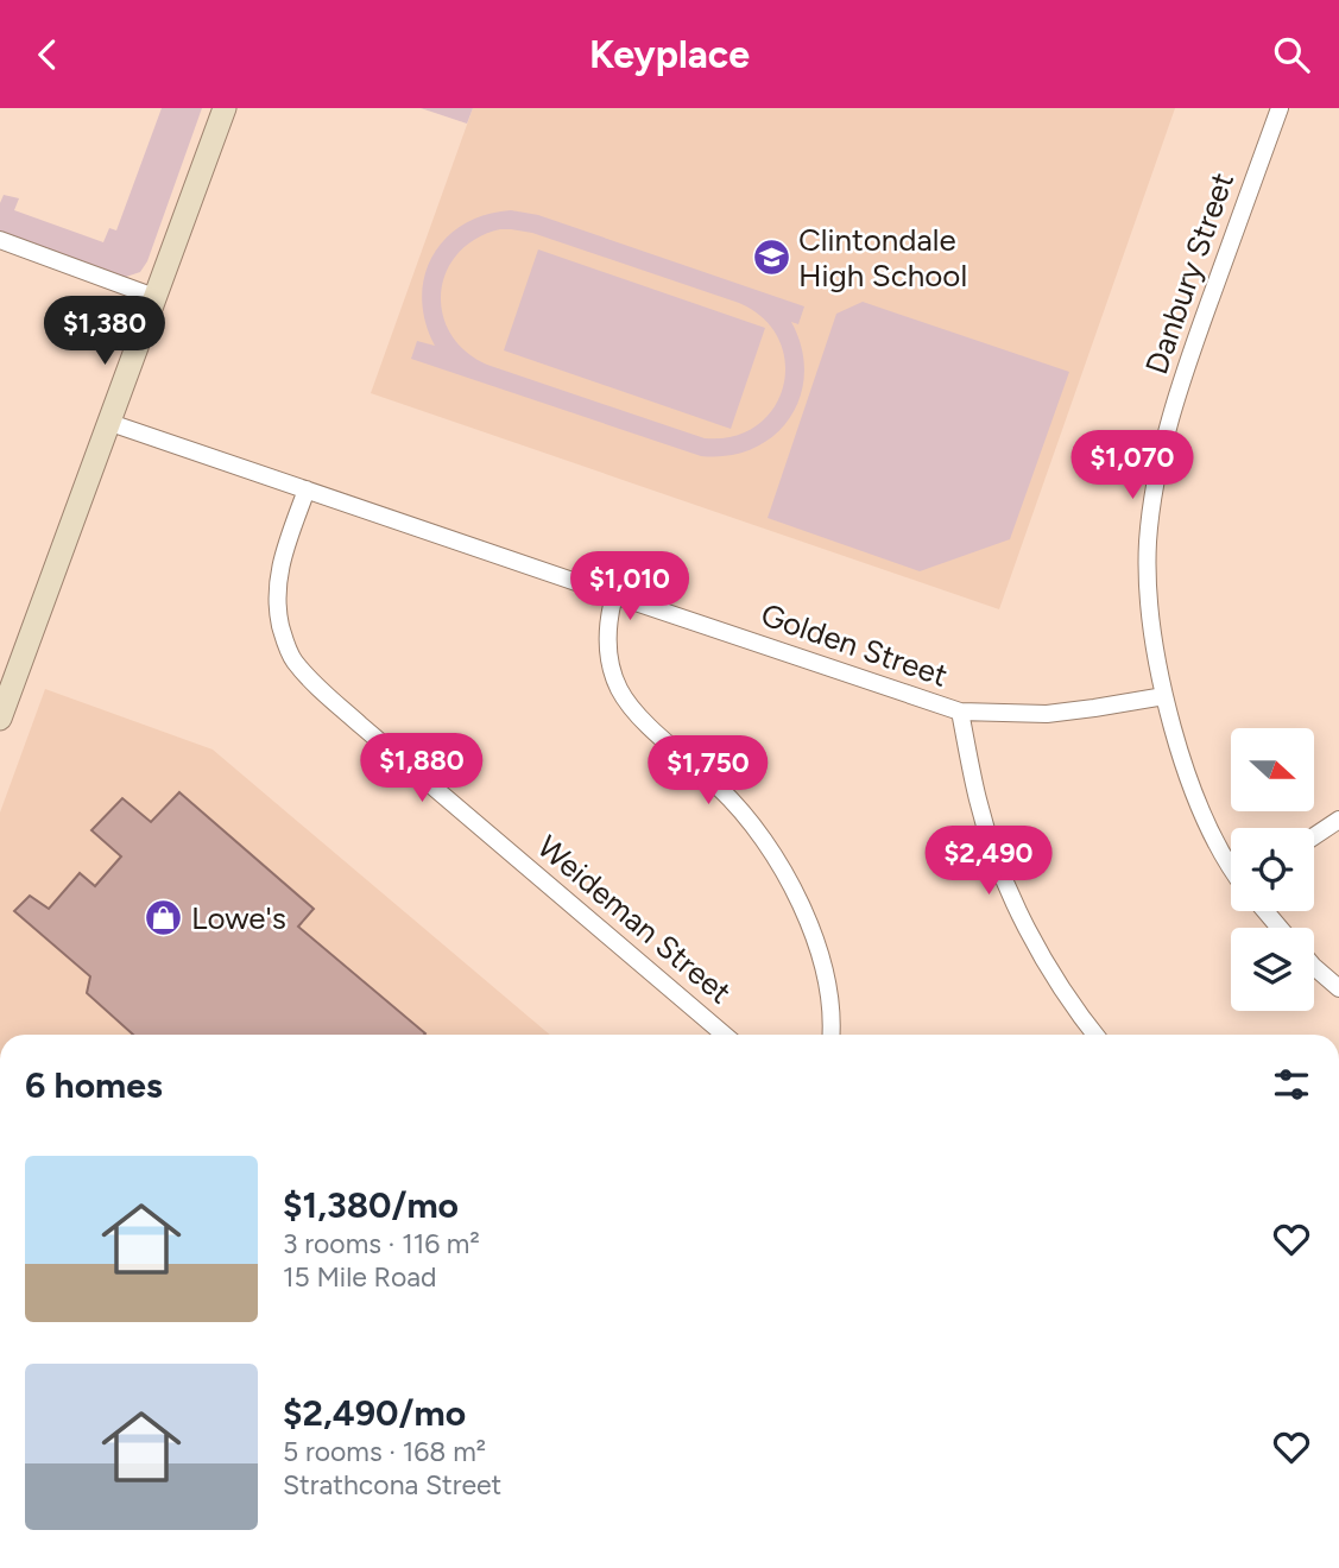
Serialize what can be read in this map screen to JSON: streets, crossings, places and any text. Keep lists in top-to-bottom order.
{
  "streets": {
    "street": ["Danbury Street", "Golden Street", "Weideman Street"]
  },
  "crossings": [
    ["Danbury Street", "Golden Street"],
    ["Golden Street", "Weideman Street"]
  ],
  "places": {
    "school or university": ["Clintondale High School"],
    "shop": ["Lowe's"]
  },
  "north": "right",
  "page": {
    "header": "Keyplace",
    "price": [
      "$1,380",
      "$1,070",
      "$1,010",
      "$1,880",
      "$1,750",
      "$2,490"
    ],
    "heading": "6 homes",
    "list": [
      {
        "name": "$1,380/mo",
        "note": "3 rooms · 116 m² · 15 Mile Road"
      },
      {
        "name": "$2,490/mo",
        "note": "5 rooms · 168 m² · Strathcona Street"
      }
    ]
  }
}
